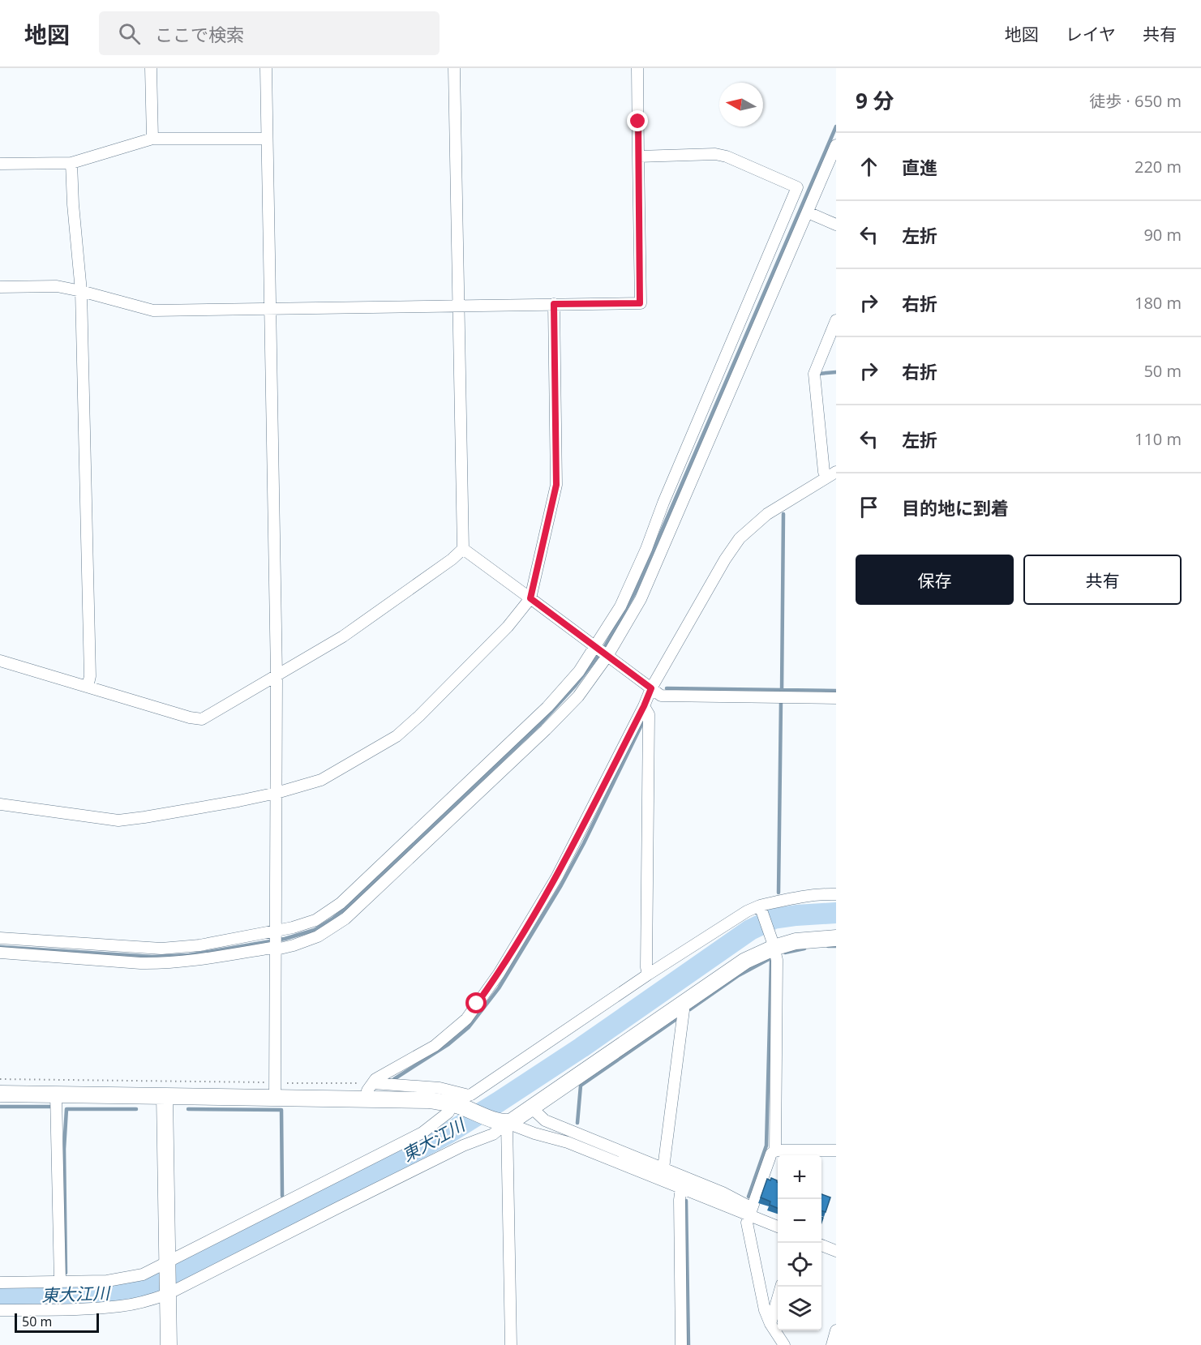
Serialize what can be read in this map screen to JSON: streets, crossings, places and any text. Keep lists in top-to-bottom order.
{
  "water": ["東大江川"],
  "scale_bar": "50 m",
  "north": "left",
  "page": {
    "header": "地図",
    "search": "ここで検索",
    "nav": ["地図", "レイヤ", "共有"],
    "heading": ["9 分", "徒歩 · 650 m"],
    "list": [
      ["直進", "220 m"],
      ["左折", "90 m"],
      ["右折", "180 m"],
      ["右折", "50 m"],
      ["左折", "110 m"],
      "目的地に到着"
    ],
    "buttons": ["保存", "共有"],
    "map_buttons": ["+", "−"],
    "scale": "50 m"
  }
}
